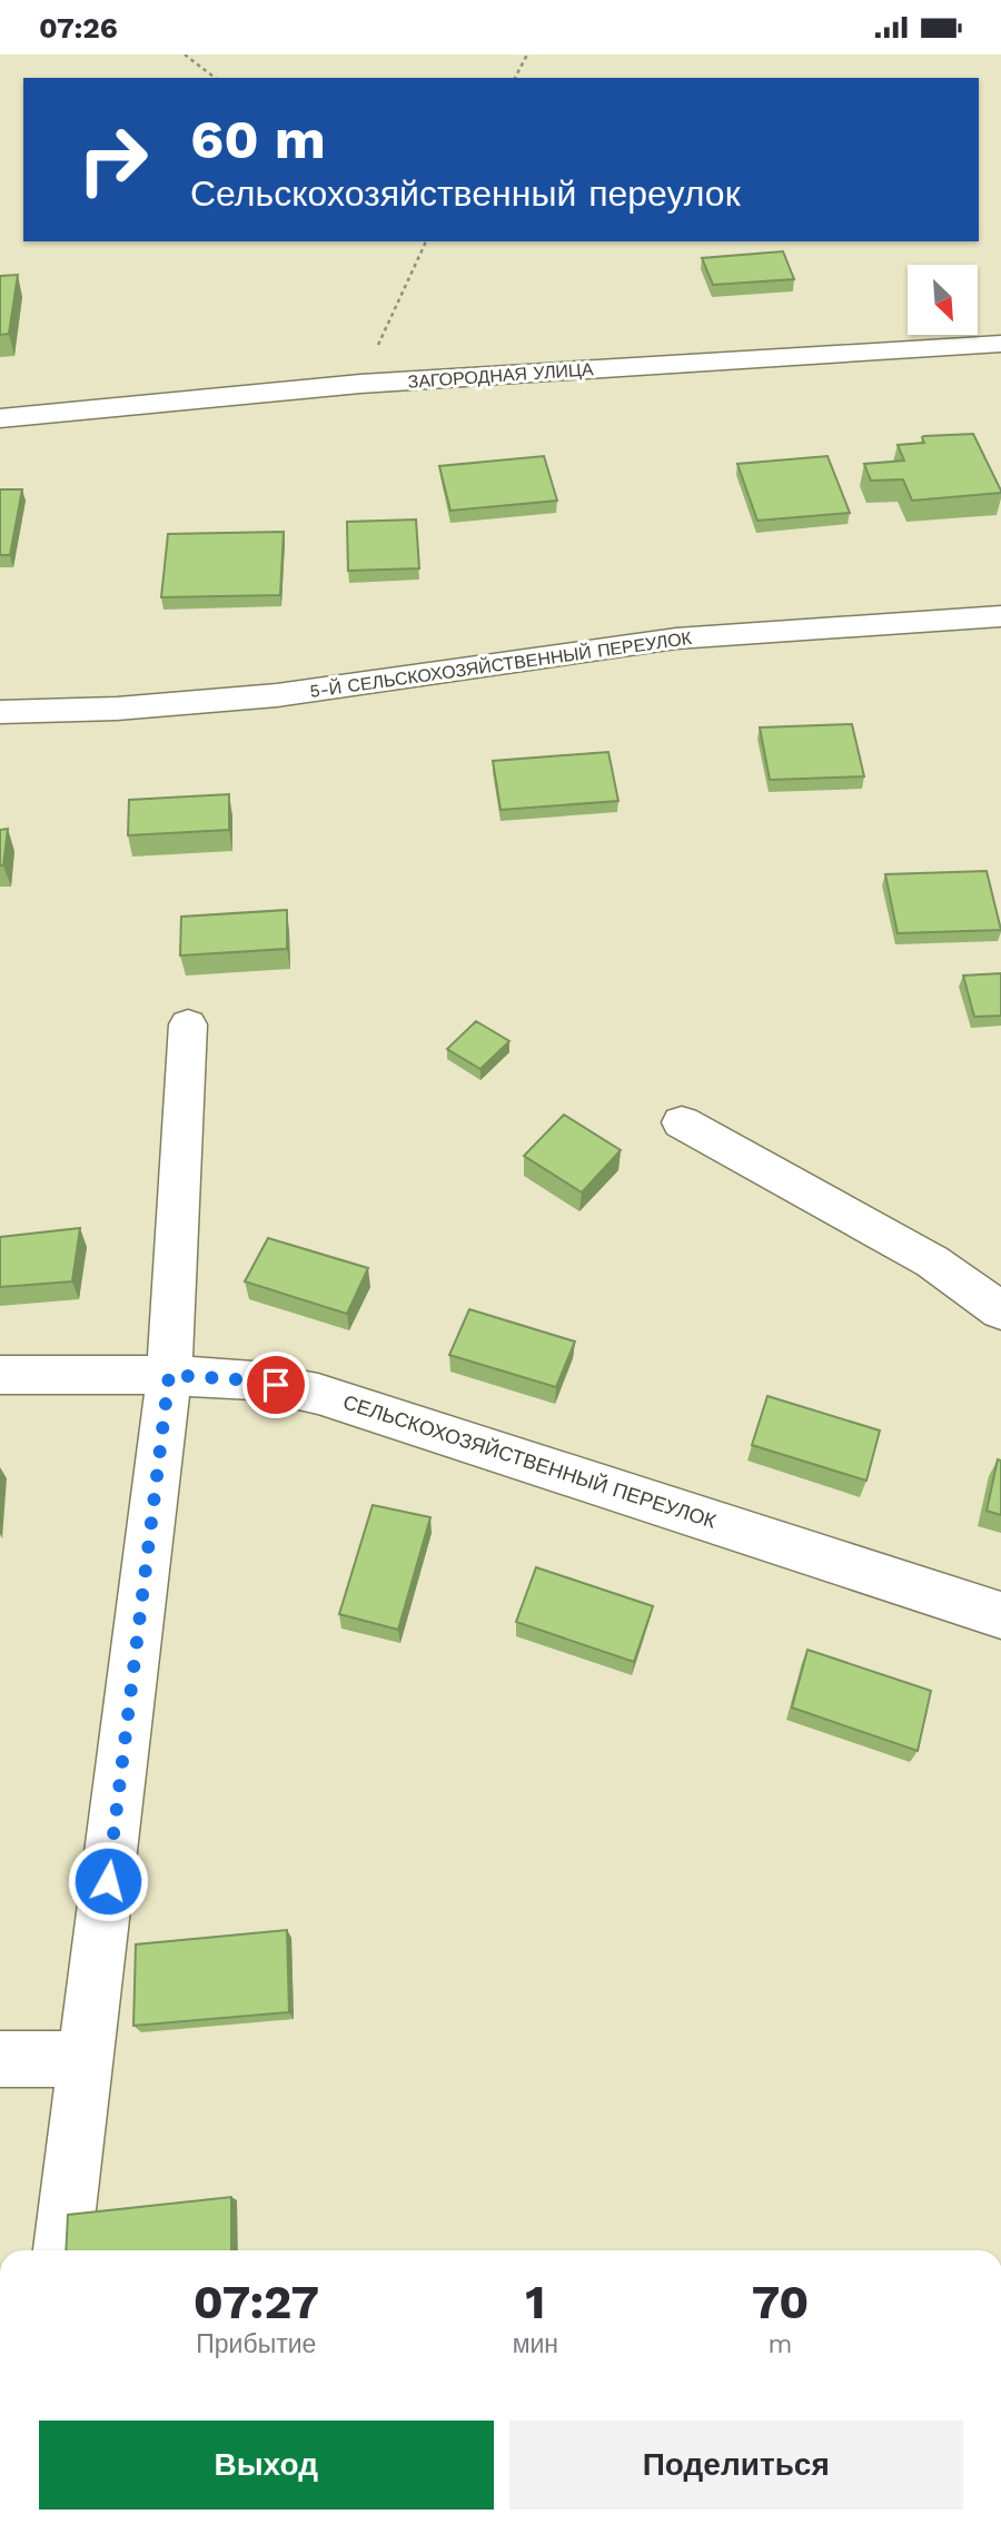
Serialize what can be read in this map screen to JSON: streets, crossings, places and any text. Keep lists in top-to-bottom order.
{
  "streets": {
    "street": ["ЗАГОРОДНАЯ УЛИЦА", "5-Й СЕЛЬСКОХОЗЯЙСТВЕННЫЙ ПЕРЕУЛОК", "СЕЛЬСКОХОЗЯЙСТВЕННЫЙ ПЕРЕУЛОК"]
  },
  "north": "bottom right",
  "page": {
    "status": "07:26",
    "turn": ["60 m", "Сельскохозяйственный переулок"],
    "eta": [
      "07:27",
      "Прибытие",
      "1",
      "мин",
      "70",
      "m"
    ],
    "buttons": ["Выход", "Поделиться"]
  }
}
